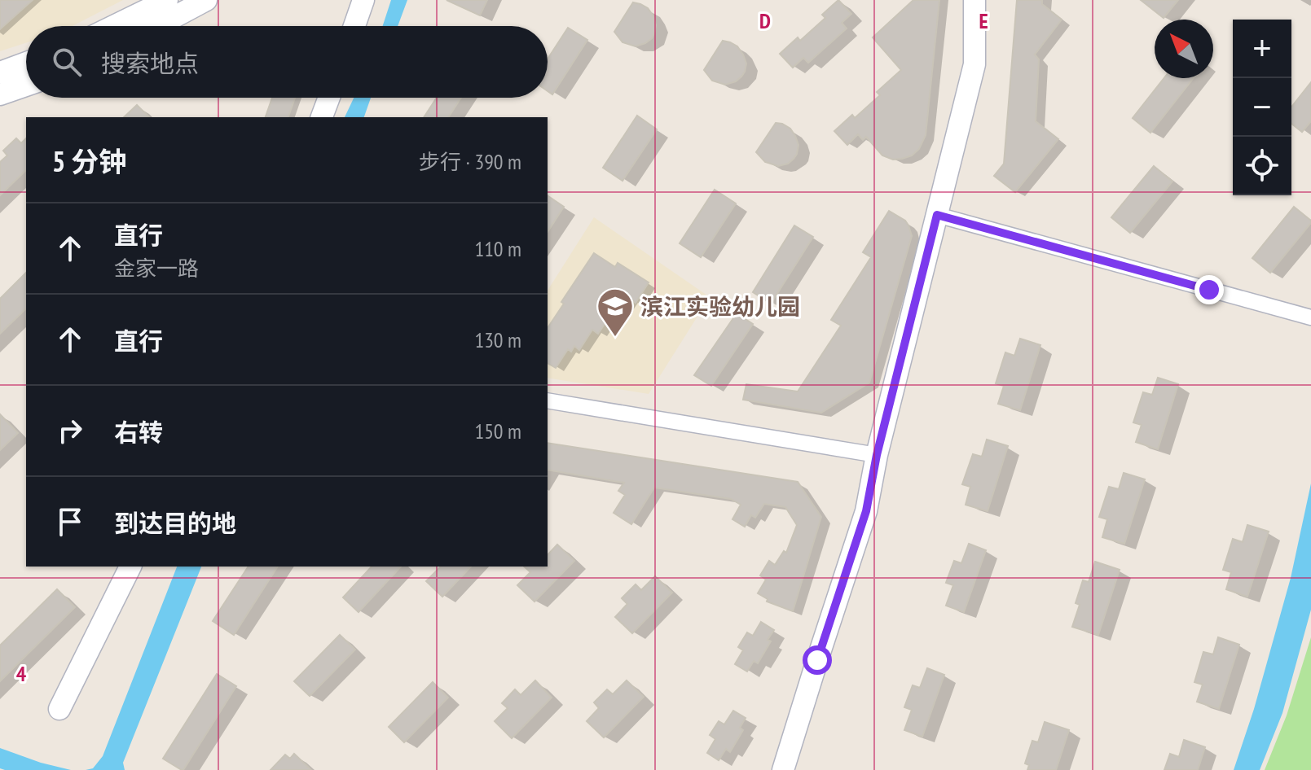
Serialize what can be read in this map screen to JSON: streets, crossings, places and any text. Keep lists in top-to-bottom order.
{
  "places": {
    "school or university": ["滨江实验幼儿园"]
  },
  "north": "top left",
  "page": {
    "map_buttons": ["+", "−"],
    "search": "搜索地点",
    "heading": ["5 分钟", "步行 · 390 m"],
    "list": [
      ["直行", "金家一路", "110 m"],
      ["直行", "130 m"],
      ["右转", "150 m"],
      "到达目的地"
    ]
  },
  "grid": {
    "columns": ["D", "E"],
    "rows": ["4"]
  }
}
